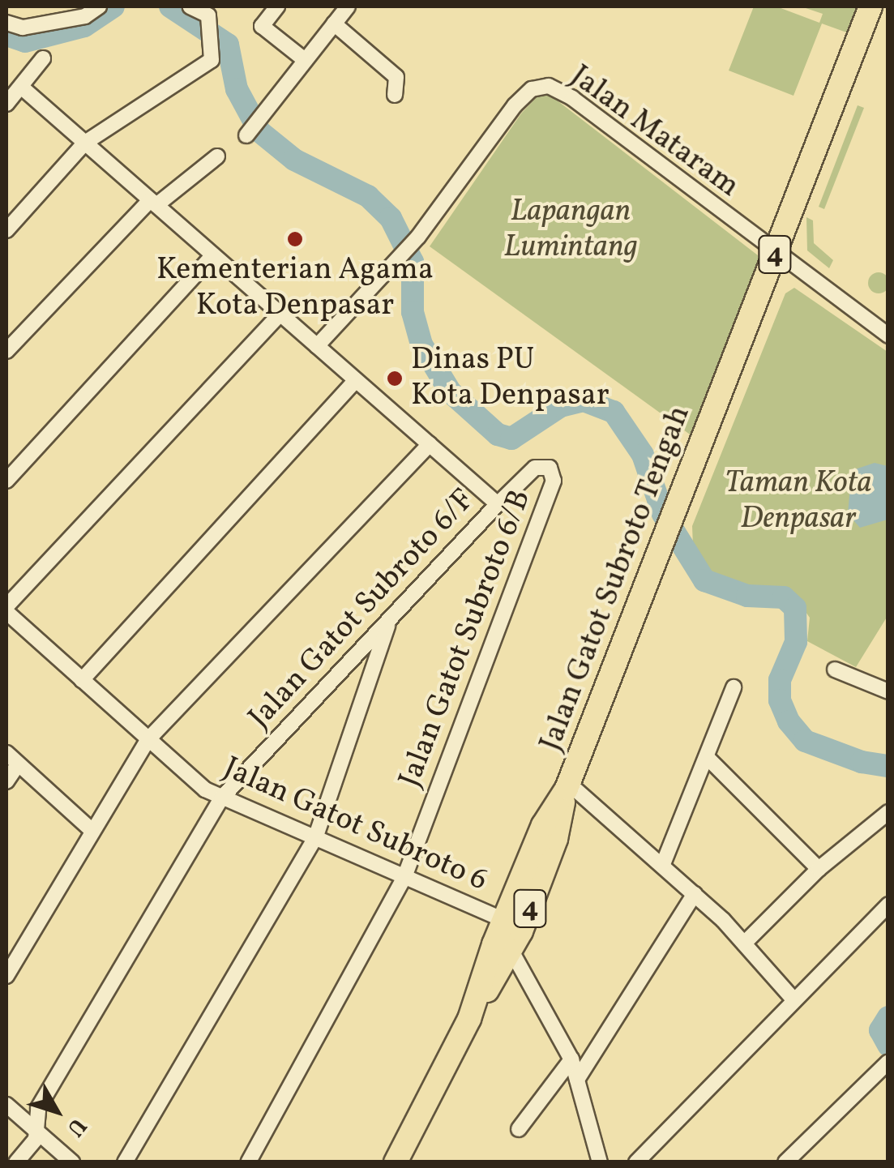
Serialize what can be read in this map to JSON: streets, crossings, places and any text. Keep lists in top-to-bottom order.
{
  "streets": {
    "highway": ["4", "Jalan Gatot Subroto Tengah"],
    "street": [
      "Jalan Mataram",
      "Jalan Gatot Subroto 6/F",
      "Jalan Gatot Subroto 6/B",
      "Jalan Gatot Subroto 6"
    ]
  },
  "crossings": [
    ["Jalan Mataram", "Jalan Gatot Subroto Tengah"],
    ["4", "Jalan Gatot Subroto Tengah"],
    ["Jalan Gatot Subroto Tengah", "Jalan Gatot Subroto 6"],
    ["Jalan Gatot Subroto 6/F", "Jalan Gatot Subroto 6/B"],
    ["Jalan Gatot Subroto 6/F", "Jalan Gatot Subroto 6"],
    ["Jalan Gatot Subroto 6/B", "Jalan Gatot Subroto 6"]
  ],
  "parks": ["Lapangan Lumintang", "Taman Kota Denpasar"],
  "places": ["Kementerian Agama Kota Denpasar", "Dinas PU Kota Denpasar"],
  "north": "bottom right"
}
